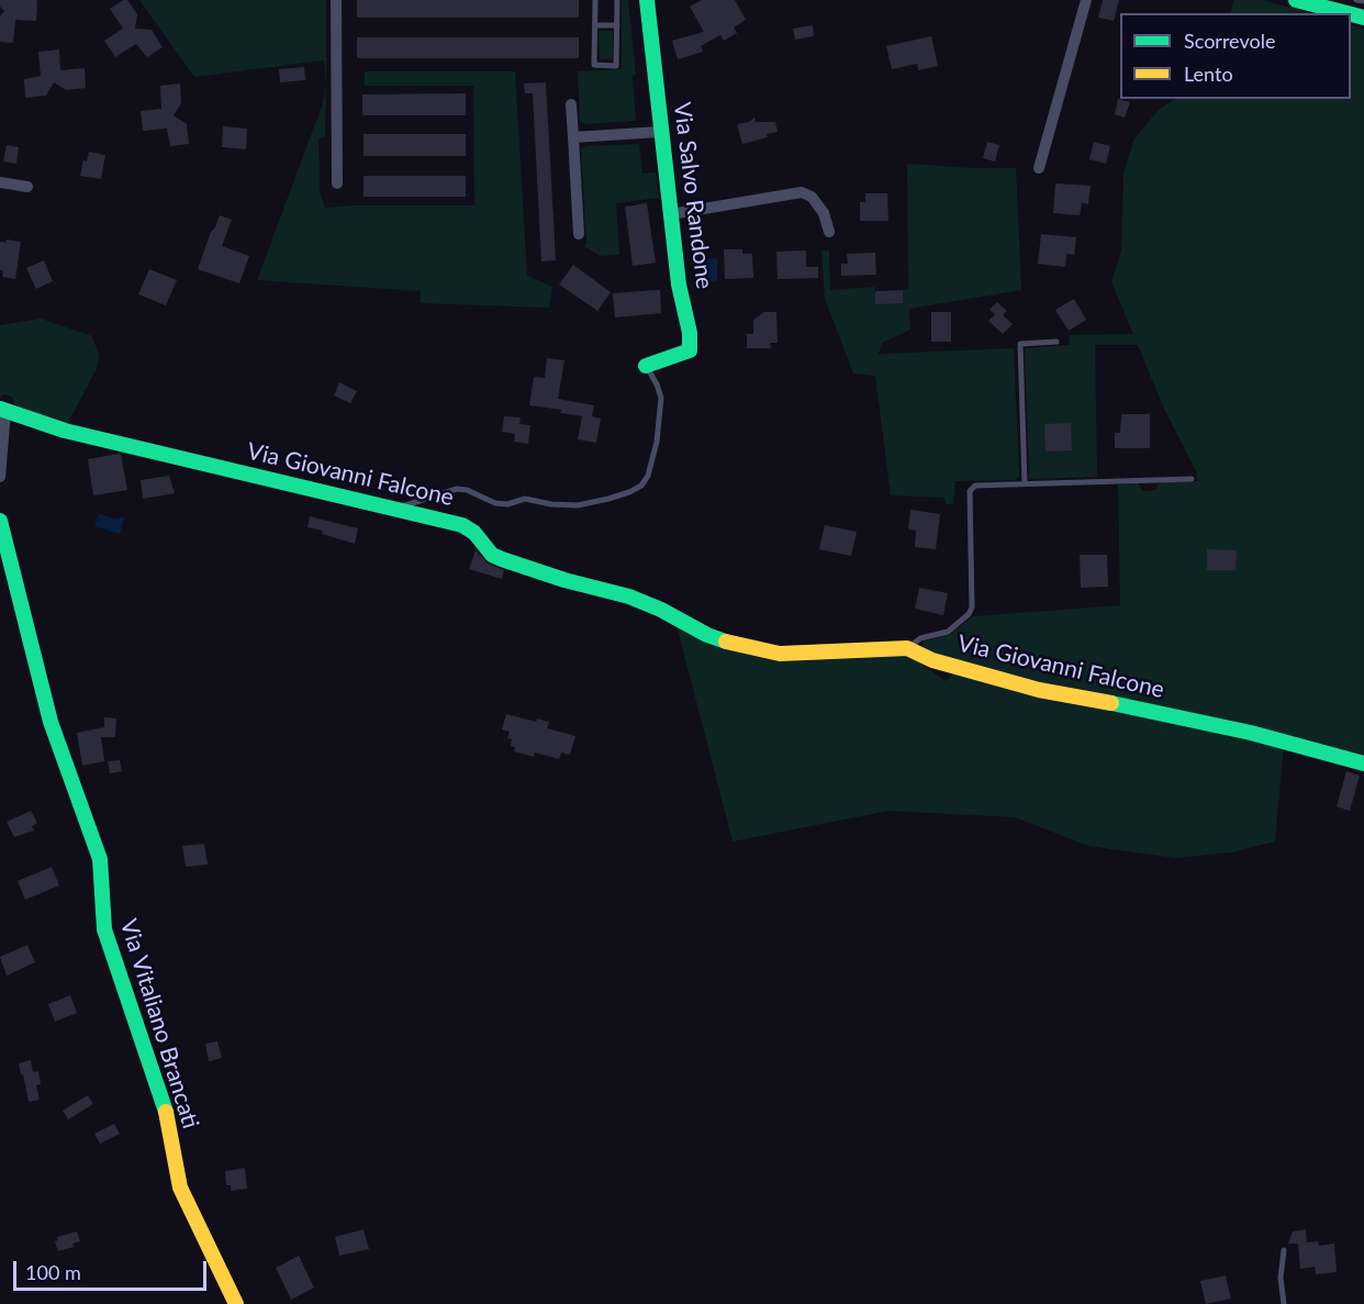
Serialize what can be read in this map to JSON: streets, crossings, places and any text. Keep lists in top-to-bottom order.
{
  "streets": {
    "street": ["Via Salvo Randone", "Via Giovanni Falcone", "Via Vitaliano Brancati"]
  },
  "legend": ["Scorrevole", "Lento"],
  "scale_bar": "100 m"
}
